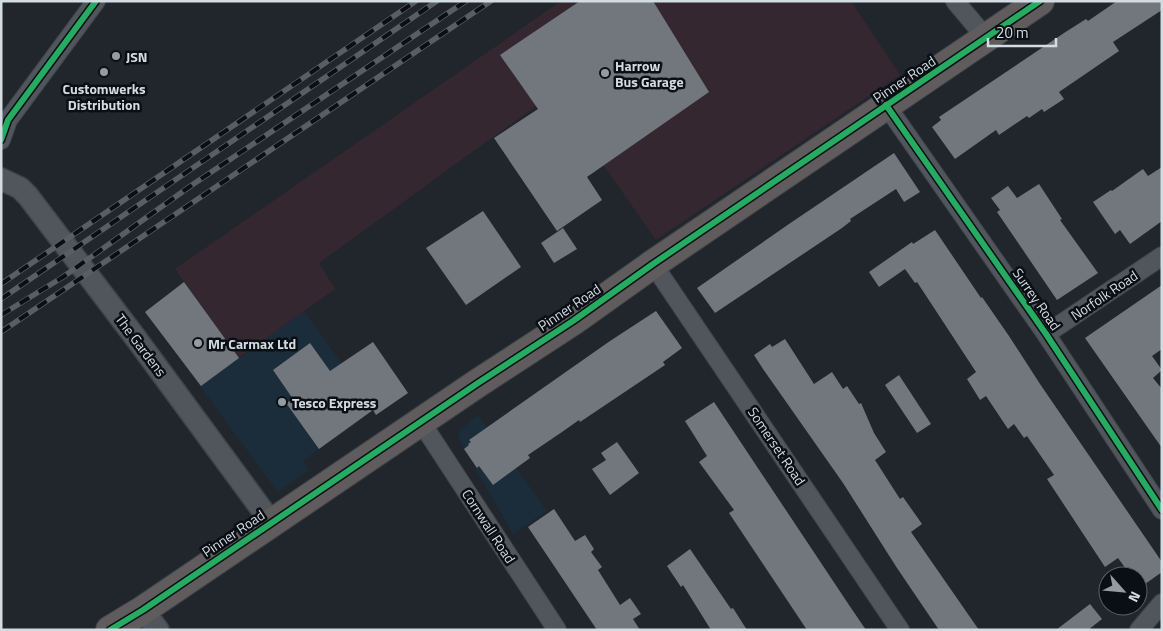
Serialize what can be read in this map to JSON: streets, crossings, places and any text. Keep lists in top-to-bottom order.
{
  "streets": {
    "main road": ["Pinner Road"],
    "street": [
      "Norfolk Road",
      "Surrey Road",
      "The Gardens",
      "Somerset Road",
      "Cornwall Road"
    ]
  },
  "crossings": [
    ["Pinner Road", "Surrey Road"],
    ["Pinner Road", "The Gardens"],
    ["Pinner Road", "Somerset Road"],
    ["Pinner Road", "Cornwall Road"],
    ["Norfolk Road", "Surrey Road"]
  ],
  "places": [
    "JSN",
    "Customwerks Distribution",
    "Harrow Bus Garage",
    "Mr Carmax Ltd",
    "Tesco Express"
  ],
  "scale_bar": "20 m",
  "north": "bottom right"
}
